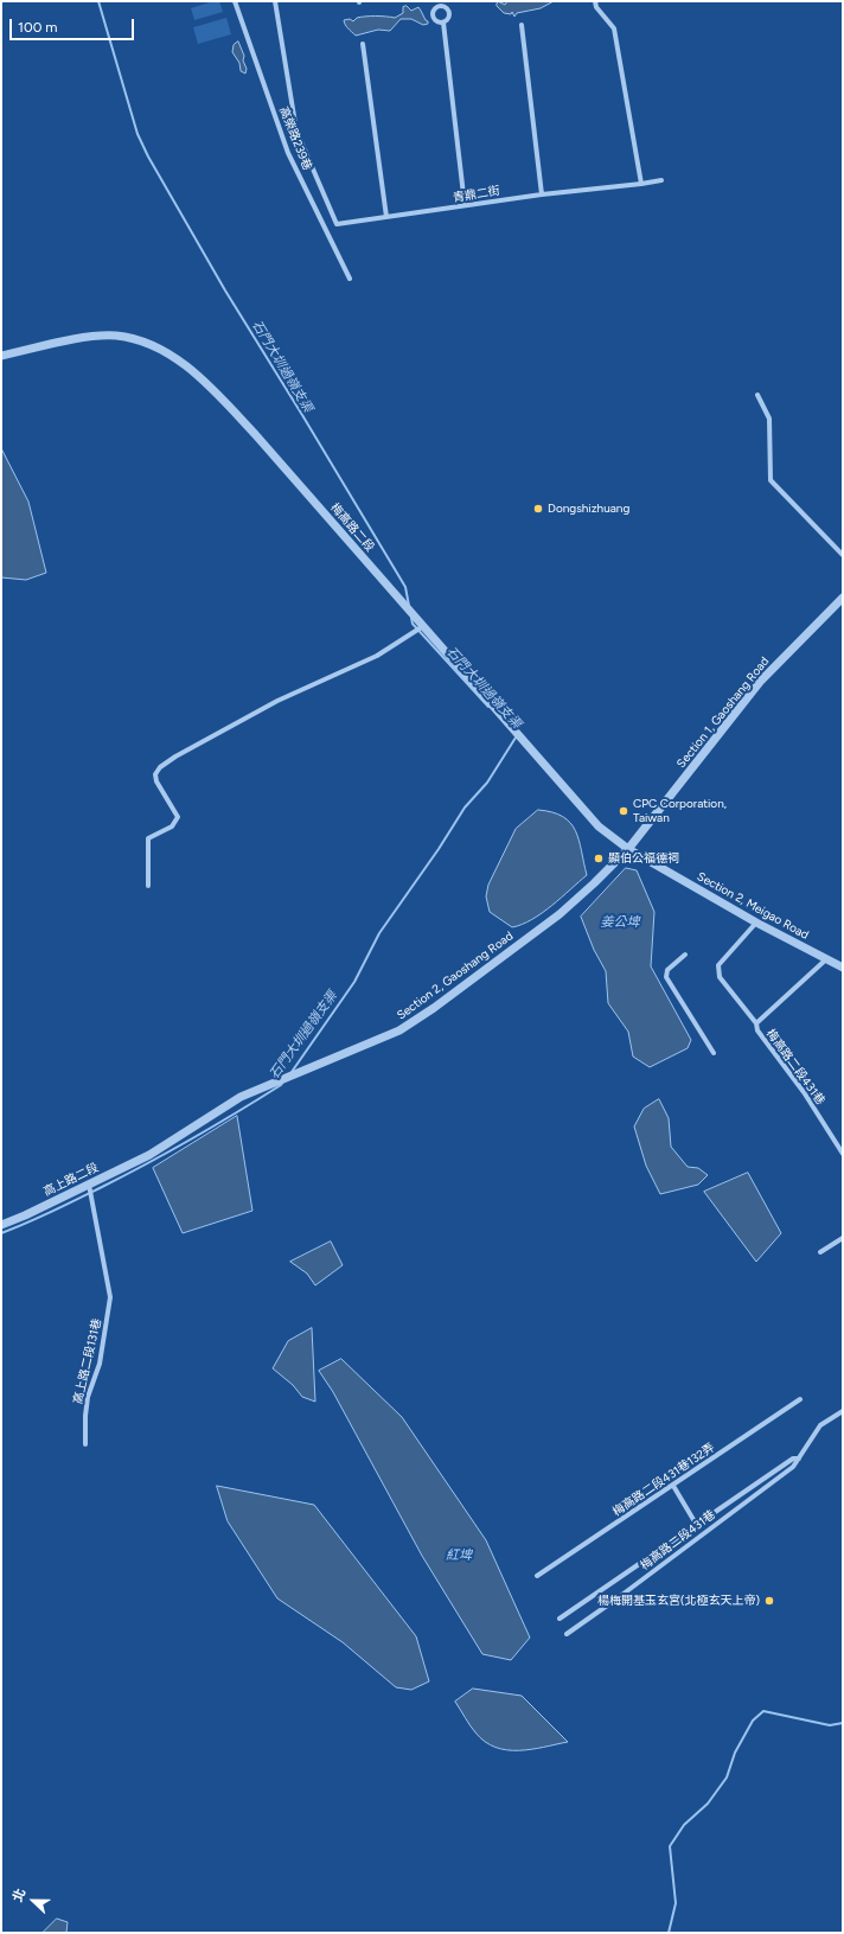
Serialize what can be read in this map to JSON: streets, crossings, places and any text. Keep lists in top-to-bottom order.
{
  "streets": {
    "street": [
      "高榮路239巷",
      "青鼎二街",
      "梅高路二段",
      "Section 1, Gaoshang Road",
      "Section 2, Meigao Road",
      "Section 2, Gaoshang Road",
      "梅高路二段431巷",
      "高上路二段",
      "高上路二段131巷",
      "梅高路二段431巷132弄"
    ]
  },
  "crossings": [
    ["梅高路二段", "Section 1, Gaoshang Road"],
    ["梅高路二段", "Section 2, Meigao Road"],
    ["梅高路二段", "Section 2, Gaoshang Road"],
    ["Section 1, Gaoshang Road", "Section 2, Meigao Road"],
    ["Section 1, Gaoshang Road", "Section 2, Gaoshang Road"],
    ["Section 2, Meigao Road", "Section 2, Gaoshang Road"],
    ["Section 2, Meigao Road", "梅高路二段431巷"],
    ["Section 2, Gaoshang Road", "高上路二段"],
    ["Section 2, Gaoshang Road", "高上路二段131巷"],
    ["高上路二段", "高上路二段131巷"]
  ],
  "water": ["石門大圳過嶺支渠", "姜公埤", "紅埤"],
  "places": [
    "Dongshizhuang",
    "CPC Corporation, Taiwan",
    "顯伯公福德祠",
    "楊梅開基玉玄宮(北極玄天上帝)"
  ],
  "scale_bar": "100 m",
  "north": "left"
}
